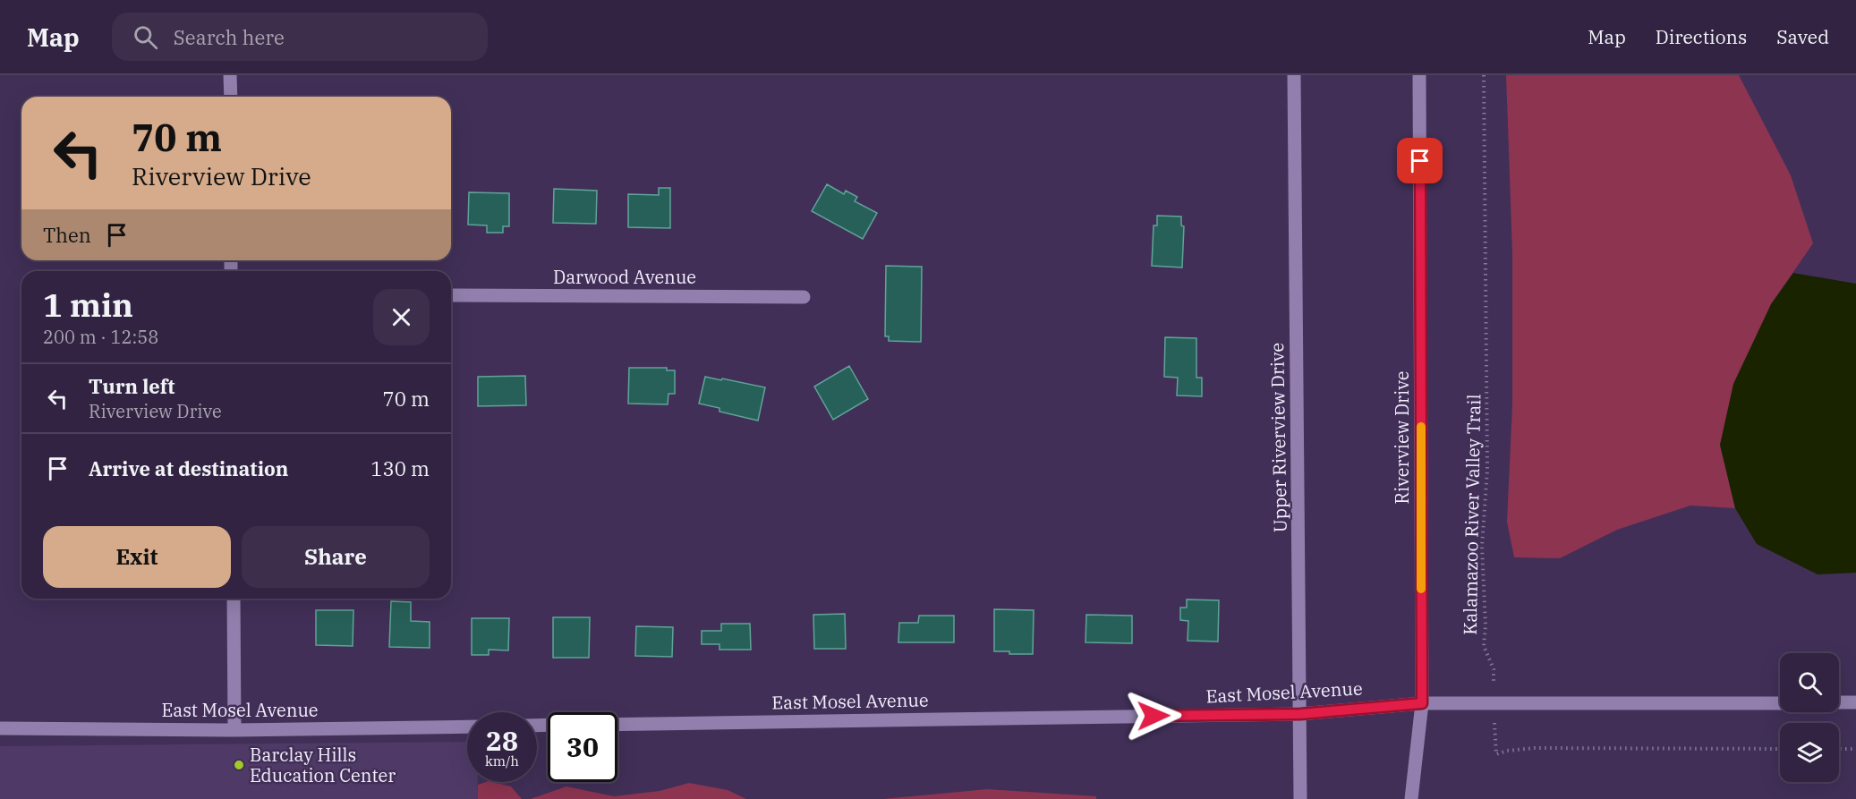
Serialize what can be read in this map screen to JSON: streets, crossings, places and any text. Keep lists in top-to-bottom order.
{
  "streets": {
    "street": [
      "Darwood Avenue",
      "Upper Riverview Drive",
      "Riverview Drive",
      "East Mosel Avenue"
    ],
    "path": ["Kalamazoo River Valley Trail"]
  },
  "crossings": [
    ["Upper Riverview Drive", "East Mosel Avenue"],
    ["Riverview Drive", "East Mosel Avenue"],
    ["Kalamazoo River Valley Trail", "East Mosel Avenue"]
  ],
  "places": ["Barclay Hills Education Center"],
  "page": {
    "header": "Map",
    "search": "Search here",
    "nav": ["Map", "Directions", "Saved"],
    "turn": ["70 m", "Riverview Drive"],
    "then": "Then",
    "heading": ["1 min", "200 m · 12:58"],
    "list": [
      {
        "name": "Turn left",
        "note": "Riverview Drive",
        "value": "70 m"
      },
      {
        "name": "Arrive at destination",
        "value": "130 m"
      }
    ],
    "buttons": ["Exit", "Share"],
    "speed": "28 km/h",
    "limit": "30"
  }
}
